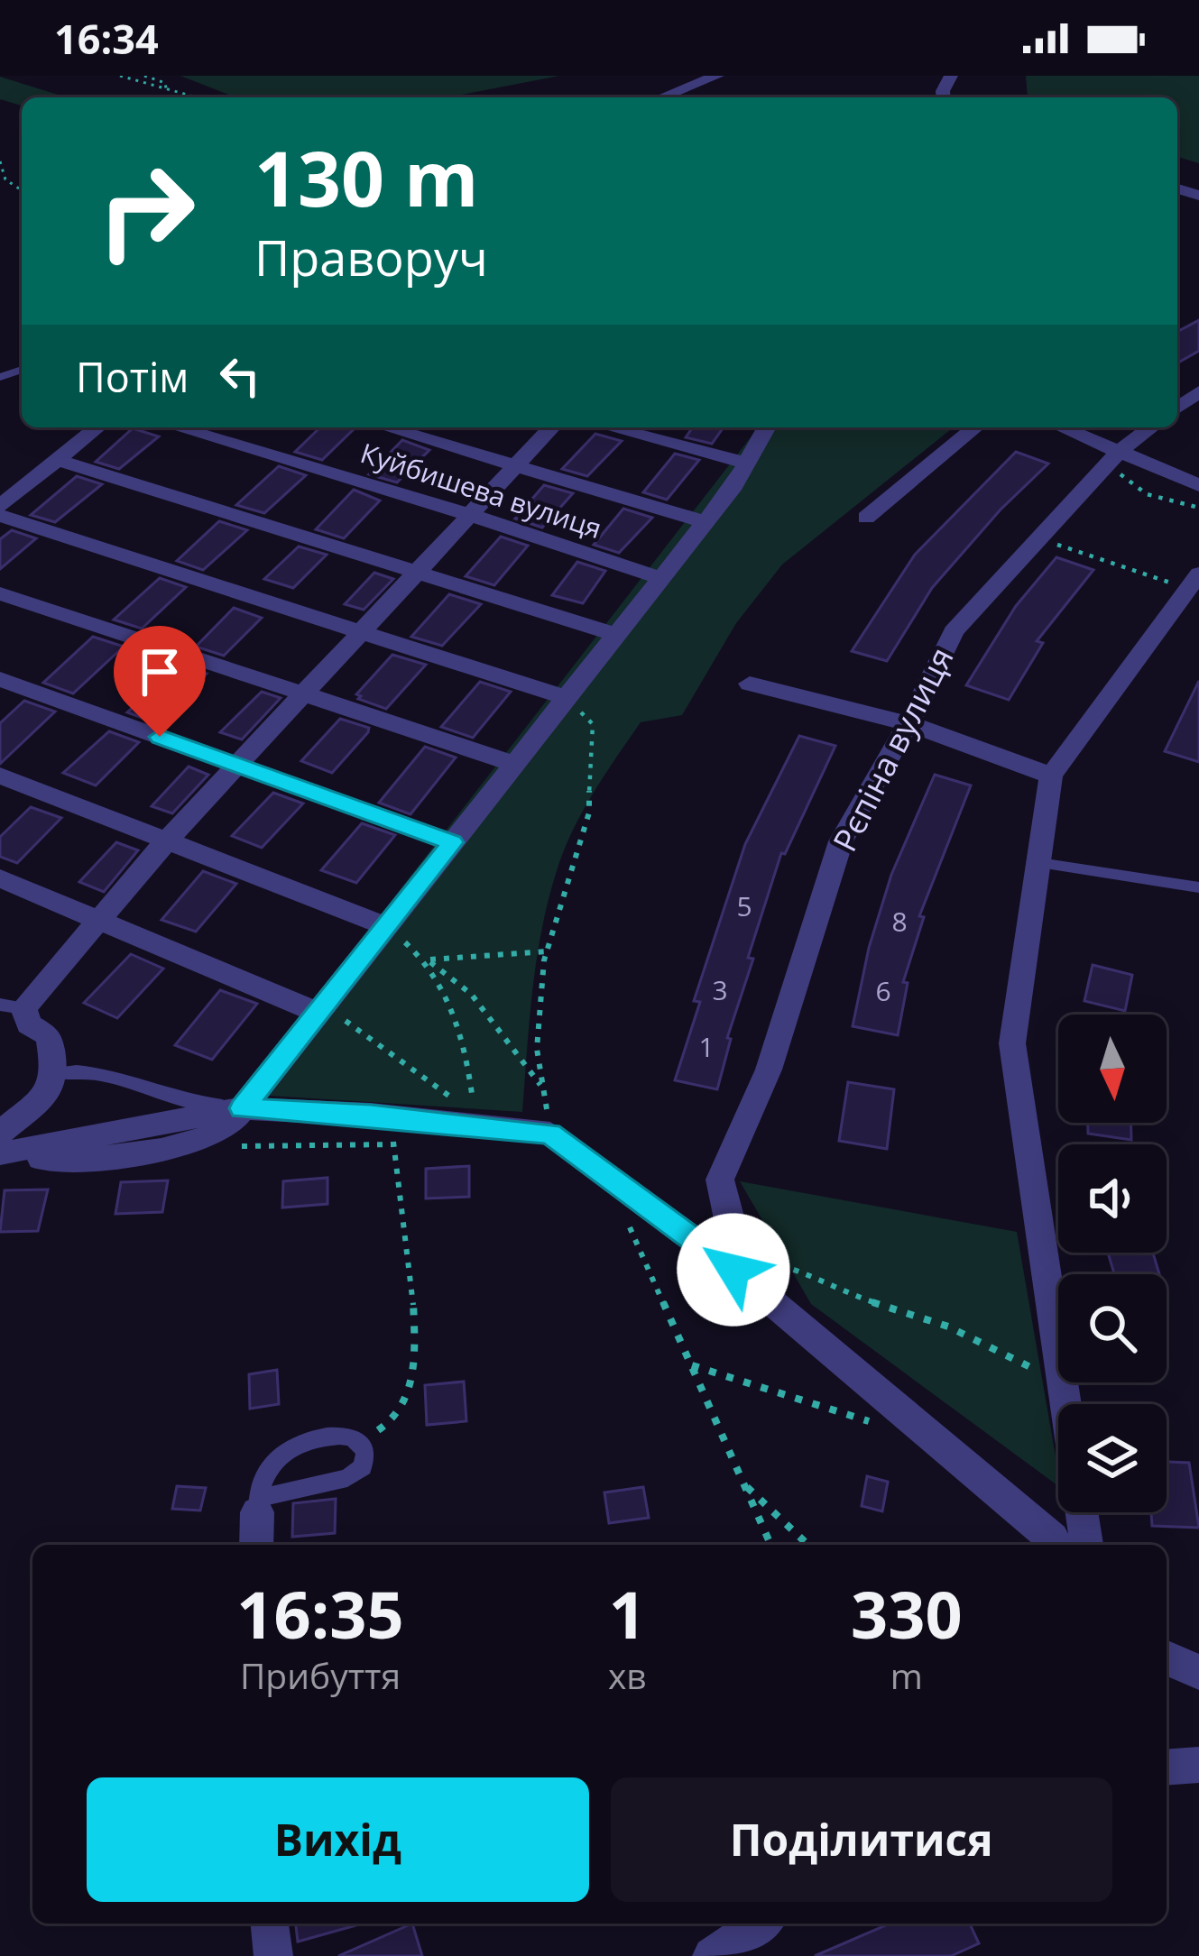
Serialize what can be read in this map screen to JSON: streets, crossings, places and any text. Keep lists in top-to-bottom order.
{
  "streets": {
    "street": ["Куйбишева вулиця", "Рєпіна вулиця"]
  },
  "house_numbers": [
    "5",
    "8",
    "3",
    "6",
    "1"
  ],
  "north": "bottom",
  "page": {
    "status": "16:34",
    "turn": ["130 m", "Праворуч"],
    "then": "Потім",
    "eta": [
      "16:35",
      "Прибуття",
      "1",
      "хв",
      "330",
      "m"
    ],
    "buttons": ["Вихід", "Поділитися"]
  }
}
